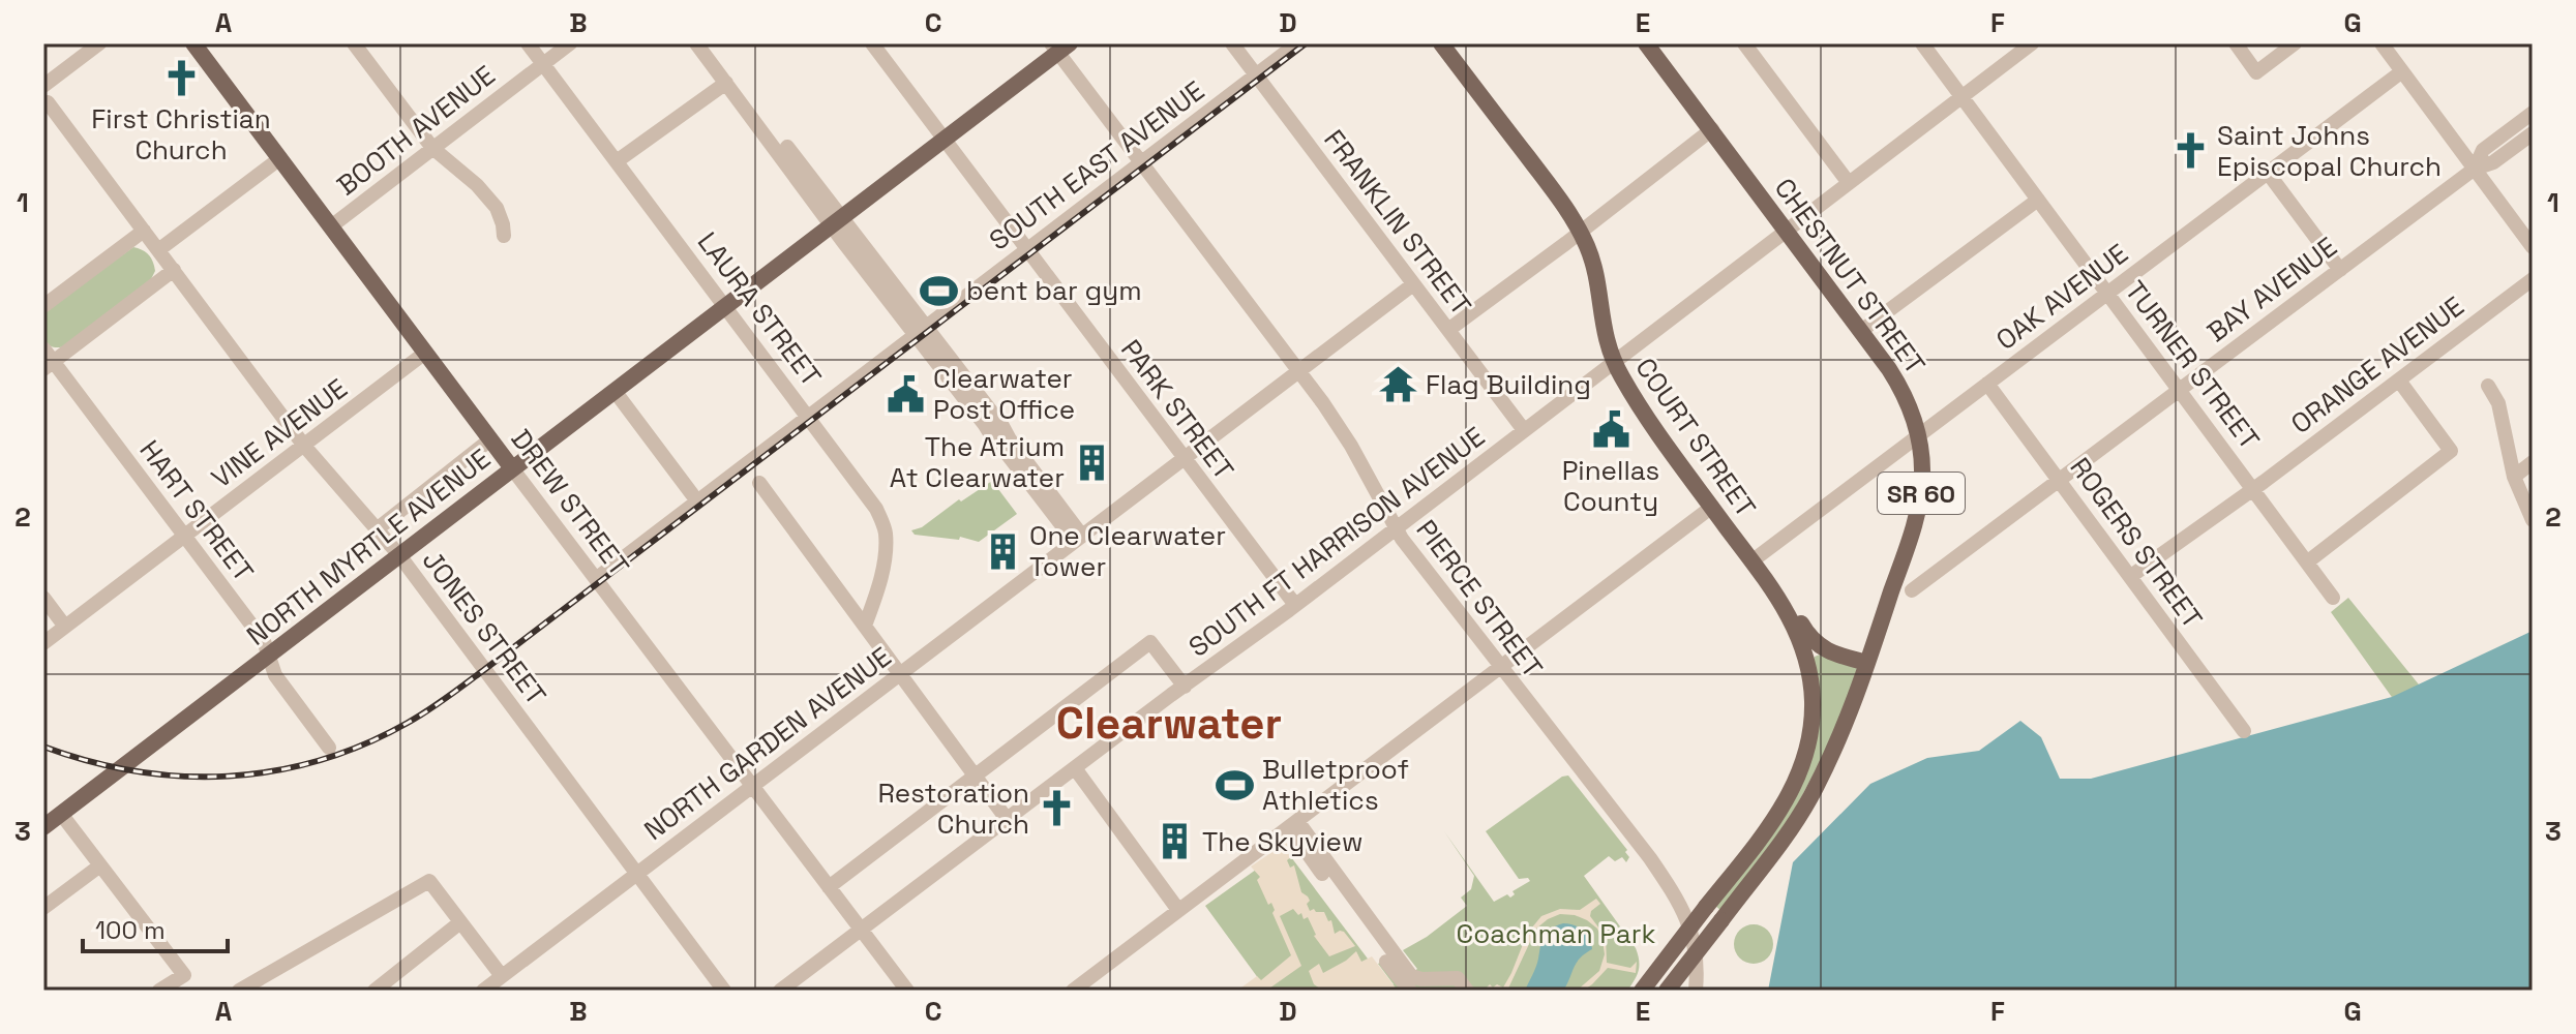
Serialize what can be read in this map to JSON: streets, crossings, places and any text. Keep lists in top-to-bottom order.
{
  "streets": {
    "main road": [
      "CHESTNUT STREET",
      "COURT STREET",
      "SR 60",
      "DREW STREET",
      "NORTH MYRTLE AVENUE"
    ],
    "street": [
      "BOOTH AVENUE",
      "SOUTH EAST AVENUE",
      "FRANKLIN STREET",
      "BAY AVENUE",
      "OAK AVENUE",
      "LAURA STREET",
      "TURNER STREET",
      "ORANGE AVENUE",
      "PARK STREET",
      "VINE AVENUE",
      "HART STREET",
      "SOUTH FT HARRISON AVENUE",
      "ROGERS STREET",
      "PIERCE STREET",
      "JONES STREET",
      "NORTH GARDEN AVENUE"
    ]
  },
  "crossings": [
    ["BOOTH AVENUE", "LAURA STREET"],
    ["BOOTH AVENUE", "DREW STREET"],
    ["SOUTH EAST AVENUE", "FRANKLIN STREET"],
    ["SOUTH EAST AVENUE", "LAURA STREET"],
    ["SOUTH EAST AVENUE", "PARK STREET"],
    ["SOUTH EAST AVENUE", "DREW STREET"],
    ["SOUTH EAST AVENUE", "PIERCE STREET"],
    ["FRANKLIN STREET", "SOUTH FT HARRISON AVENUE"],
    ["FRANKLIN STREET", "NORTH GARDEN AVENUE"],
    ["CHESTNUT STREET", "OAK AVENUE"],
    ["CHESTNUT STREET", "SR 60"],
    ["CHESTNUT STREET", "SOUTH FT HARRISON AVENUE"],
    ["BAY AVENUE", "TURNER STREET"],
    ["BAY AVENUE", "ROGERS STREET"],
    ["OAK AVENUE", "TURNER STREET"],
    ["OAK AVENUE", "COURT STREET"],
    ["OAK AVENUE", "ROGERS STREET"],
    ["LAURA STREET", "NORTH MYRTLE AVENUE"],
    ["TURNER STREET", "ORANGE AVENUE"],
    ["TURNER STREET", "SOUTH FT HARRISON AVENUE"],
    ["ORANGE AVENUE", "ROGERS STREET"],
    ["PARK STREET", "SOUTH FT HARRISON AVENUE"],
    ["PARK STREET", "NORTH MYRTLE AVENUE"],
    ["PARK STREET", "NORTH GARDEN AVENUE"],
    ["VINE AVENUE", "DREW STREET"],
    ["VINE AVENUE", "HART STREET"],
    ["VINE AVENUE", "JONES STREET"],
    ["COURT STREET", "SOUTH FT HARRISON AVENUE"],
    ["DREW STREET", "SOUTH FT HARRISON AVENUE"],
    ["DREW STREET", "NORTH MYRTLE AVENUE"],
    ["DREW STREET", "NORTH GARDEN AVENUE"],
    ["HART STREET", "NORTH MYRTLE AVENUE"],
    ["SOUTH FT HARRISON AVENUE", "PIERCE STREET"],
    ["NORTH MYRTLE AVENUE", "PIERCE STREET"],
    ["NORTH MYRTLE AVENUE", "JONES STREET"],
    ["PIERCE STREET", "NORTH GARDEN AVENUE"],
    ["JONES STREET", "NORTH GARDEN AVENUE"]
  ],
  "districts": ["Clearwater"],
  "parks": ["Coachman Park"],
  "places": {
    "church": ["First Christian Church", "Saint Johns Episcopal Church", "Restoration Church"],
    "sports": ["bent bar gym", "Bulletproof Athletics"],
    "temple": ["Flag Building"],
    "public building": ["Clearwater Post Office", "Pinellas County"],
    "building": ["The Atrium At Clearwater", "One Clearwater Tower", "The Skyview"]
  },
  "scale_bar": "100 m",
  "grid": {
    "columns": [
      "A",
      "B",
      "C",
      "D",
      "E",
      "F",
      "G"
    ],
    "rows": ["1", "2", "3"]
  }
}
